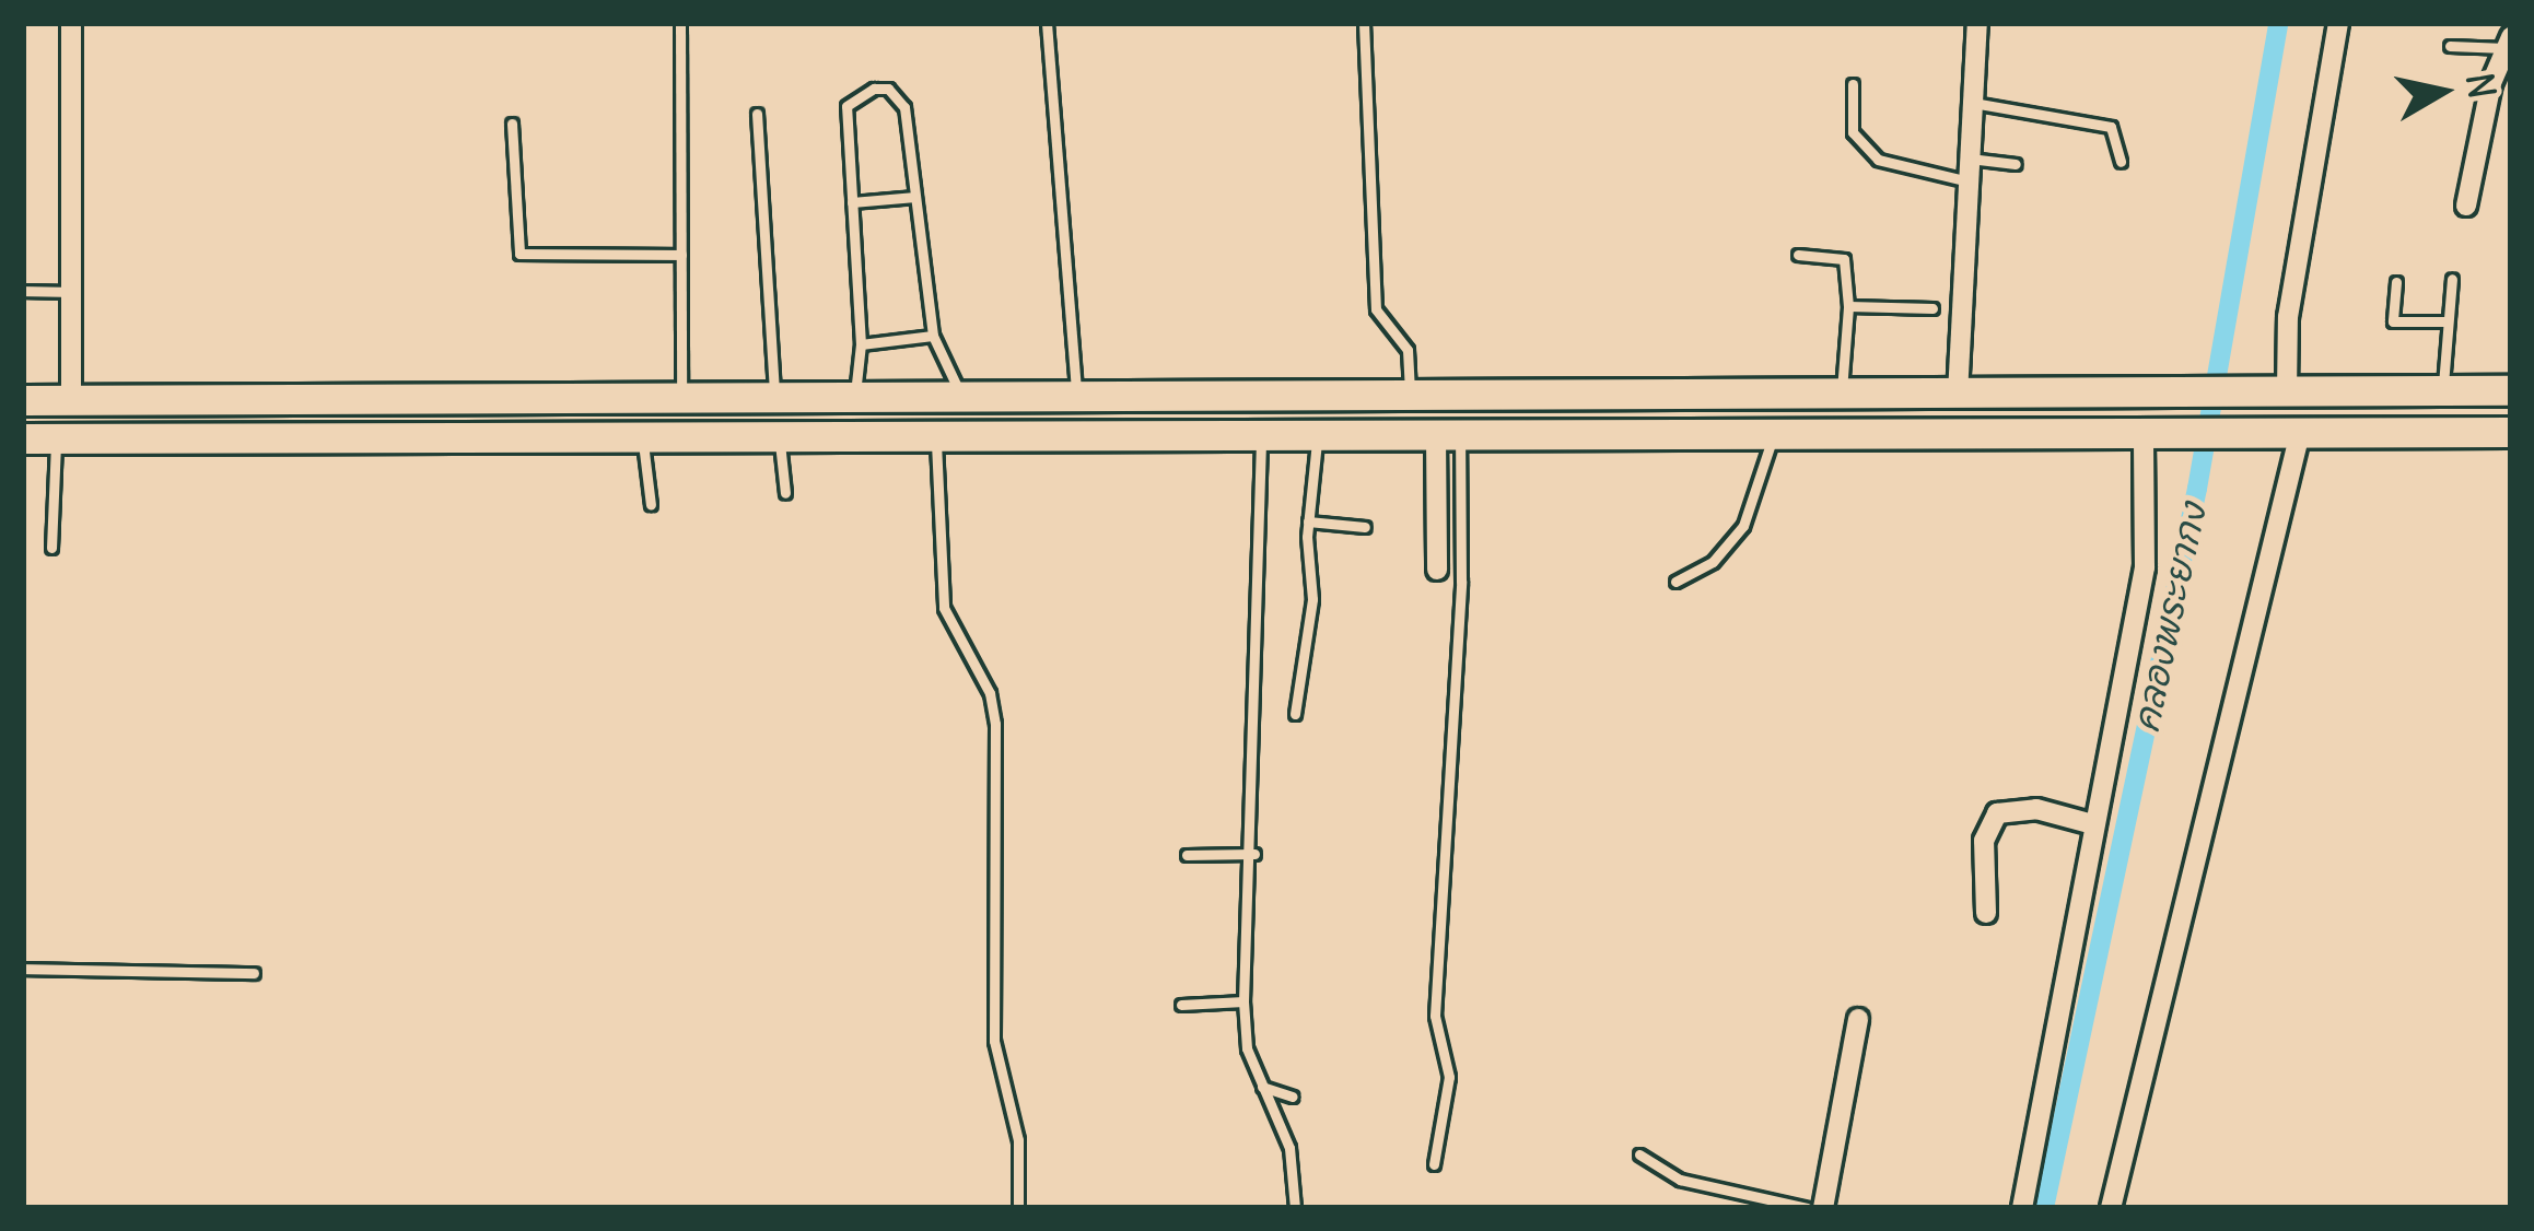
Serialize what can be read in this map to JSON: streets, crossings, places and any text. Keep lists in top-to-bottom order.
{
  "water": ["คลองพระยากง"],
  "north": "right"
}
